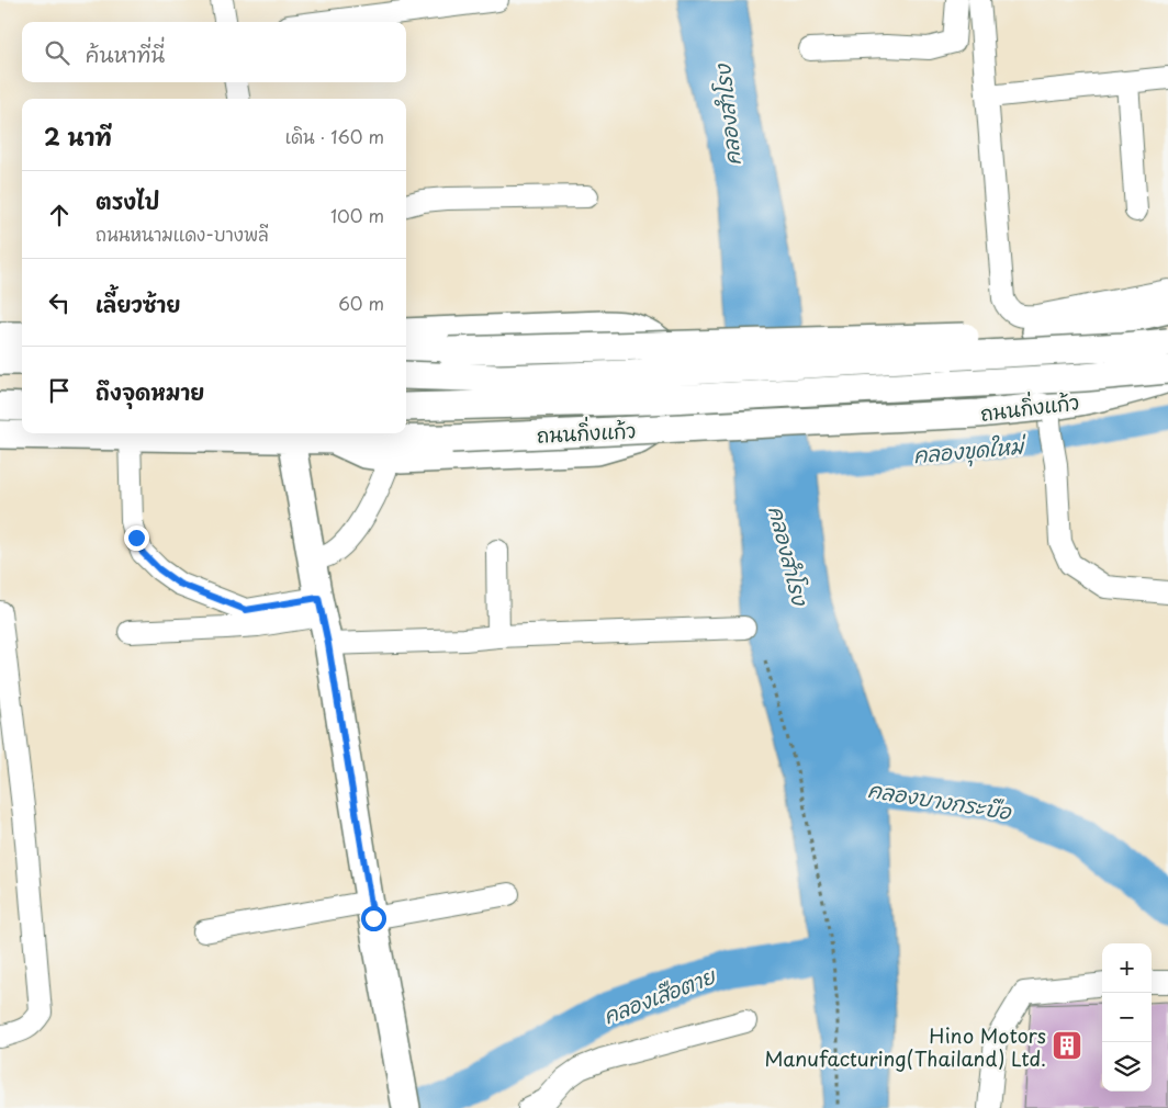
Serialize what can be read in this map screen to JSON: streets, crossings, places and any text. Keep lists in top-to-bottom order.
{
  "streets": {
    "main road": ["ถนนกิ่งแก้ว"]
  },
  "water": [
    "คลองสำโรง",
    "คลองขุดใหม่",
    "คลองบางกระบือ",
    "คลองเสือตาย"
  ],
  "places": {
    "building": ["Hino Motors Manufacturing(Thailand) Ltd."]
  },
  "page": {
    "search": "ค้นหาที่นี่",
    "heading": ["2 นาที", "เดิน · 160 m"],
    "list": [
      ["ตรงไป", "ถนนหนามแดง-บางพลี", "100 m"],
      ["เลี้ยวซ้าย", "60 m"],
      "ถึงจุดหมาย"
    ],
    "map_buttons": ["+", "−"]
  }
}
